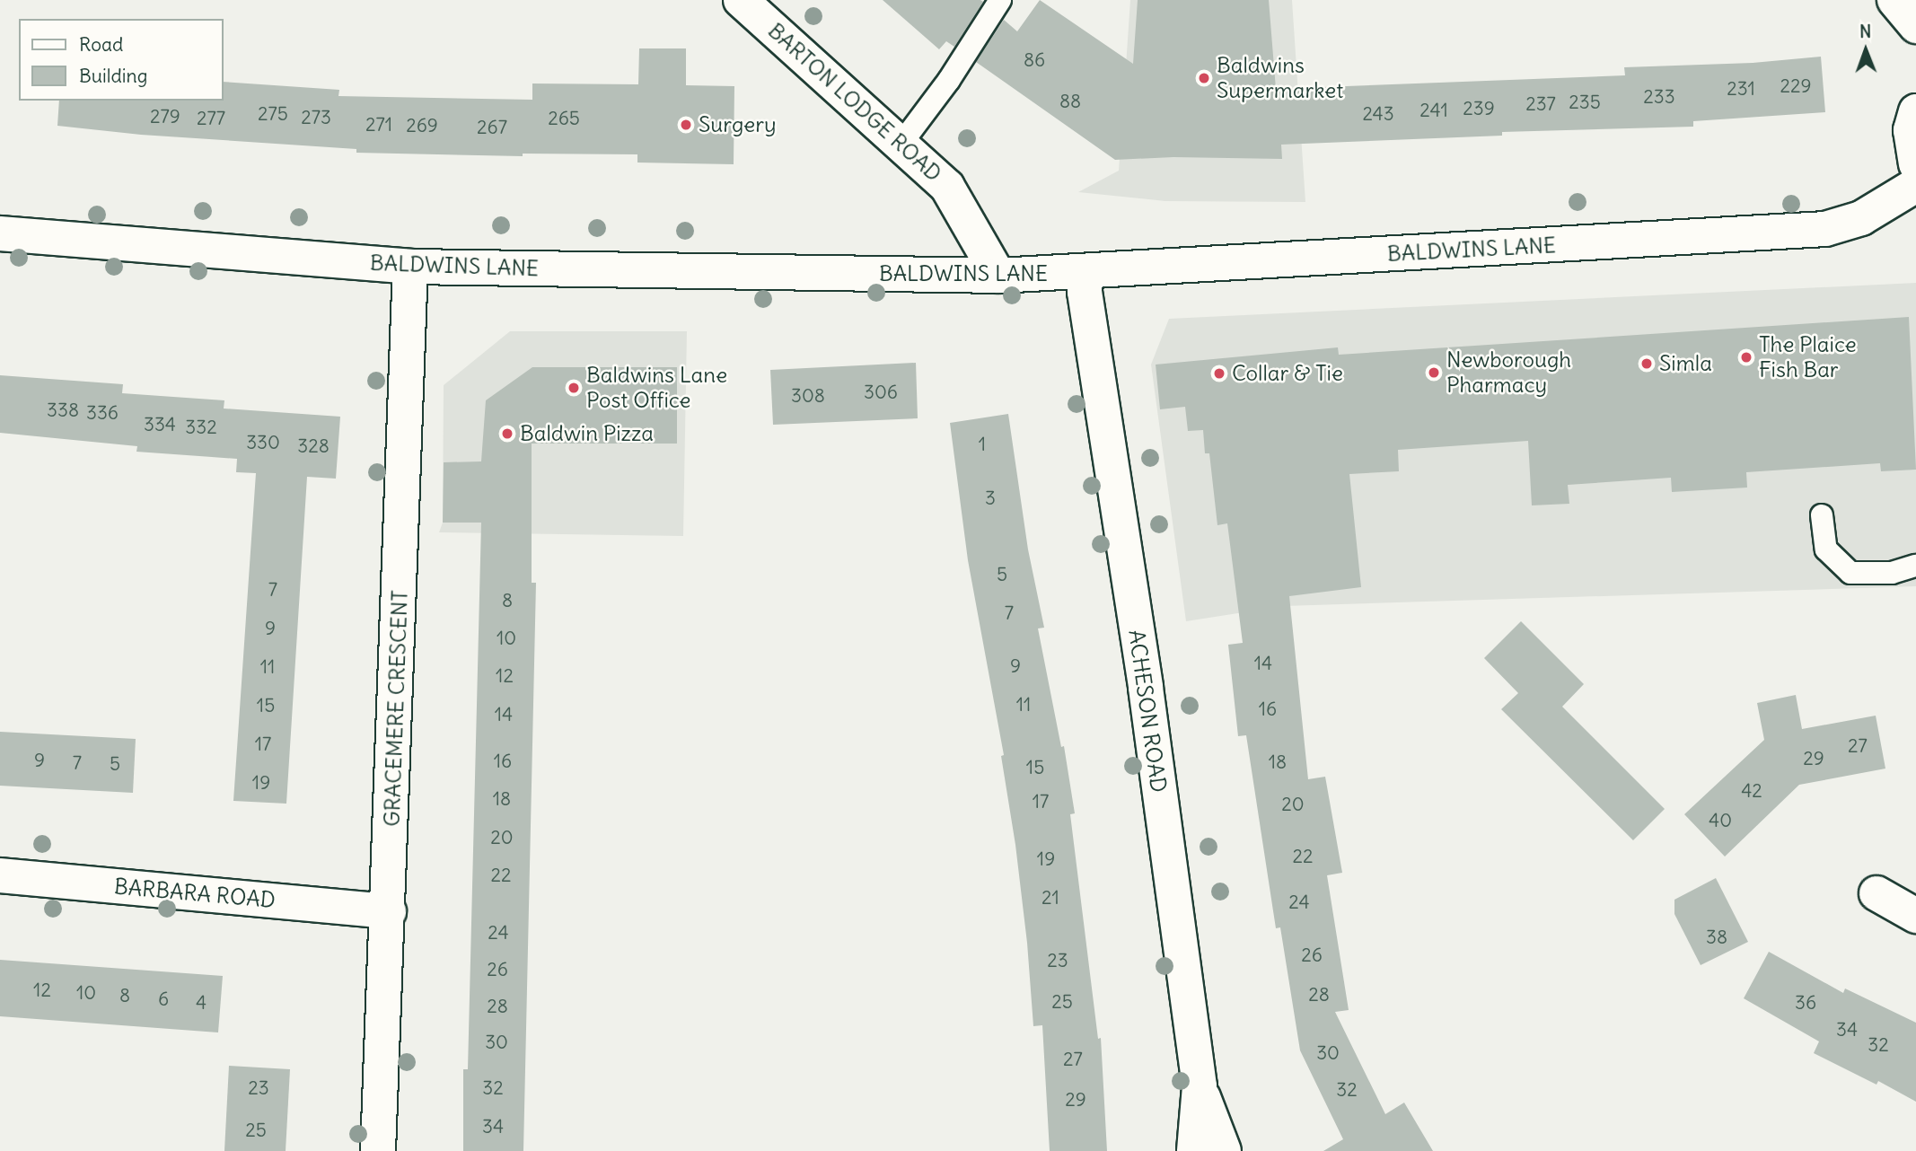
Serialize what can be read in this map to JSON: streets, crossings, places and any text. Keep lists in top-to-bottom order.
{
  "streets": {
    "street": [
      "BARTON LODGE ROAD",
      "BALDWINS LANE",
      "GRACEMERE CRESCENT",
      "ACHESON ROAD",
      "BARBARA ROAD"
    ]
  },
  "crossings": [
    ["BARTON LODGE ROAD", "BALDWINS LANE"],
    ["BALDWINS LANE", "GRACEMERE CRESCENT"],
    ["BALDWINS LANE", "ACHESON ROAD"],
    ["GRACEMERE CRESCENT", "BARBARA ROAD"]
  ],
  "places": [
    "Baldwins Supermarket",
    "Surgery",
    "The Plaice Fish Bar",
    "Simla",
    "Newborough Pharmacy",
    "Collar & Tie",
    "Baldwins Lane Post Office",
    "Baldwin Pizza"
  ],
  "house_numbers": [
    "86",
    "229",
    "231",
    "233",
    "88",
    "235",
    "237",
    "239",
    "241",
    "275",
    "243",
    "279",
    "273",
    "277",
    "265",
    "271",
    "269",
    "267",
    "306",
    "308",
    "338",
    "336",
    "334",
    "332",
    "330",
    "1",
    "328",
    "3",
    "5",
    "7",
    "8",
    "7",
    "9",
    "10",
    "14",
    "9",
    "11",
    "12",
    "11",
    "15",
    "16",
    "14",
    "17",
    "27",
    "29",
    "9",
    "16",
    "18",
    "7",
    "5",
    "15",
    "19",
    "42",
    "18",
    "17",
    "20",
    "40",
    "20",
    "22",
    "19",
    "22",
    "21",
    "24",
    "24",
    "38",
    "26",
    "23",
    "26",
    "12",
    "10",
    "28",
    "8",
    "6",
    "25",
    "4",
    "36",
    "28",
    "34",
    "30",
    "32",
    "30",
    "27",
    "23",
    "32",
    "32",
    "29",
    "34",
    "25"
  ],
  "legend": ["Road", "Building"],
  "north": "top"
}
